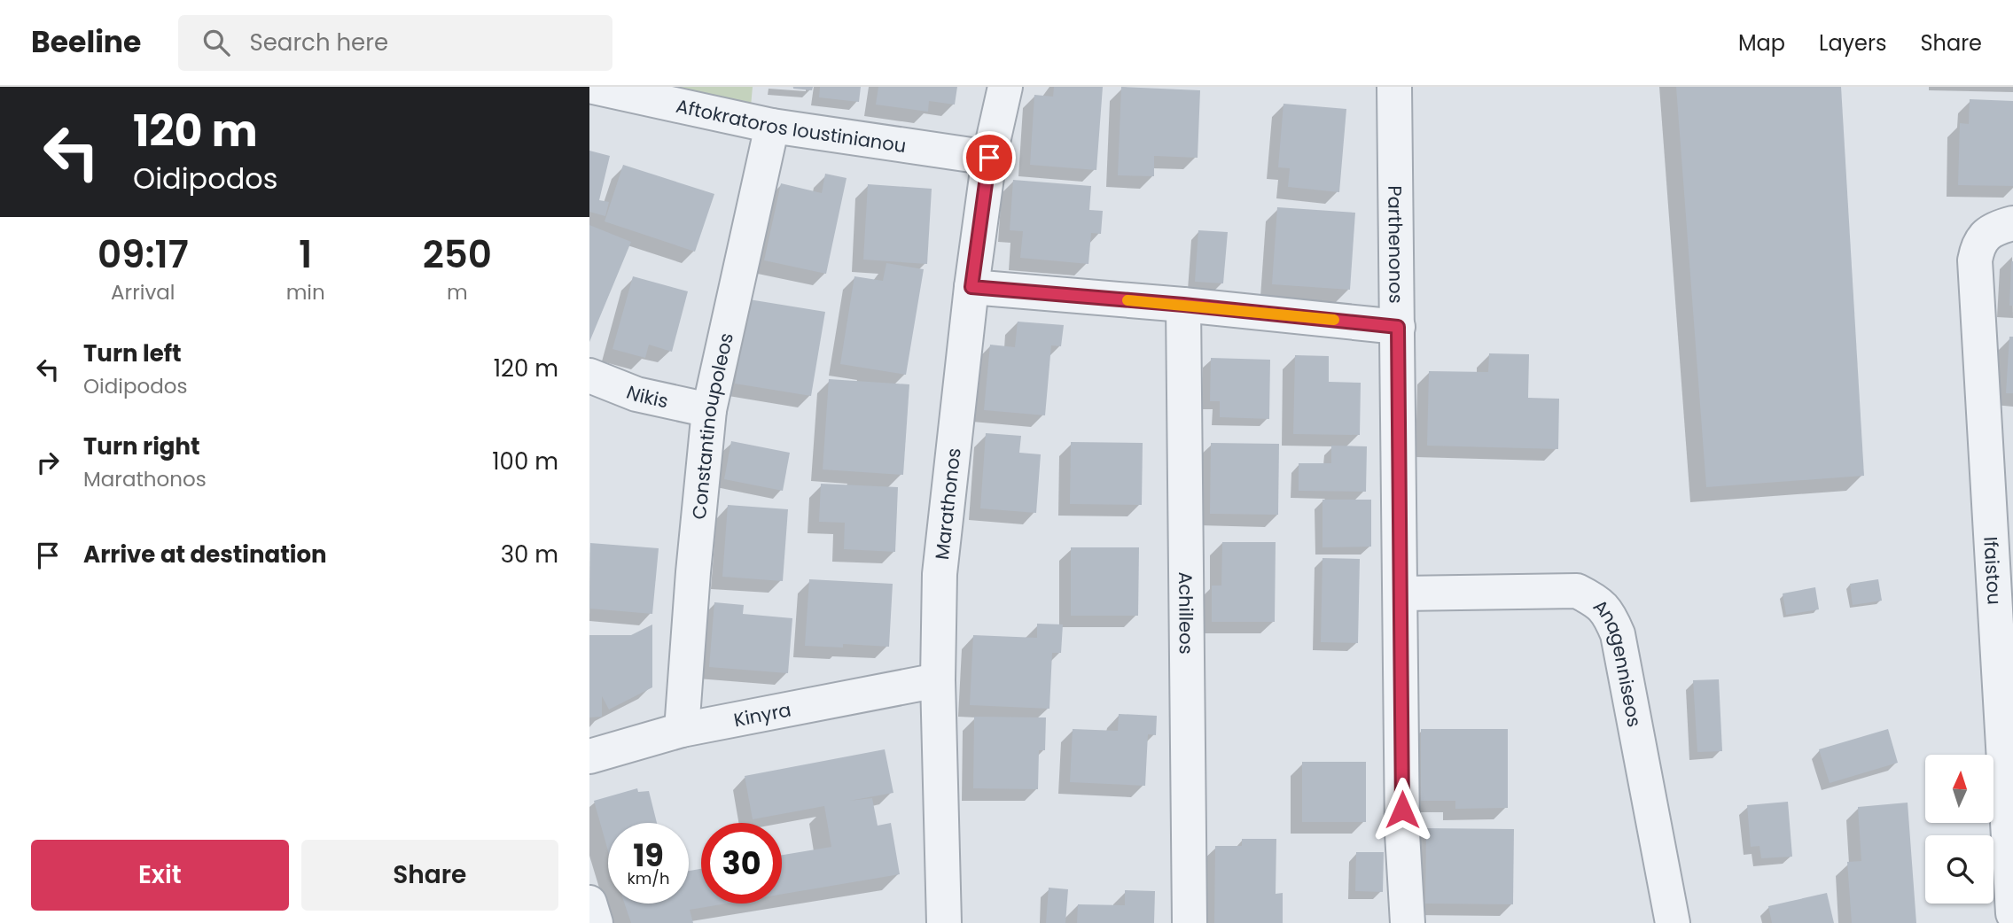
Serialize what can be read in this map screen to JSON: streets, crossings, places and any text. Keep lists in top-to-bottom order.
{
  "streets": {
    "street": [
      "Aftokratoros Ioustinianou",
      "Parthenonos",
      "Nikis",
      "Constantinoupoleos",
      "Marathonos",
      "Ifaistou",
      "Achilleos",
      "Anagenniseos",
      "Kinyra"
    ]
  },
  "crossings": [
    ["Aftokratoros Ioustinianou", "Constantinoupoleos"],
    ["Aftokratoros Ioustinianou", "Marathonos"],
    ["Parthenonos", "Anagenniseos"],
    ["Nikis", "Constantinoupoleos"],
    ["Constantinoupoleos", "Kinyra"],
    ["Marathonos", "Kinyra"]
  ],
  "north": "top",
  "page": {
    "header": "Beeline",
    "search": "Search here",
    "nav": ["Map", "Layers", "Share"],
    "turn": ["120 m", "Oidipodos"],
    "eta": [
      "09:17",
      "Arrival",
      "1",
      "min",
      "250",
      "m"
    ],
    "list": [
      {
        "name": "Turn left",
        "note": "Oidipodos",
        "value": "120 m"
      },
      {
        "name": "Turn right",
        "note": "Marathonos",
        "value": "100 m"
      },
      {
        "name": "Arrive at destination",
        "value": "30 m"
      }
    ],
    "speed": "19 km/h",
    "limit": "30",
    "buttons": ["Exit", "Share"]
  }
}
